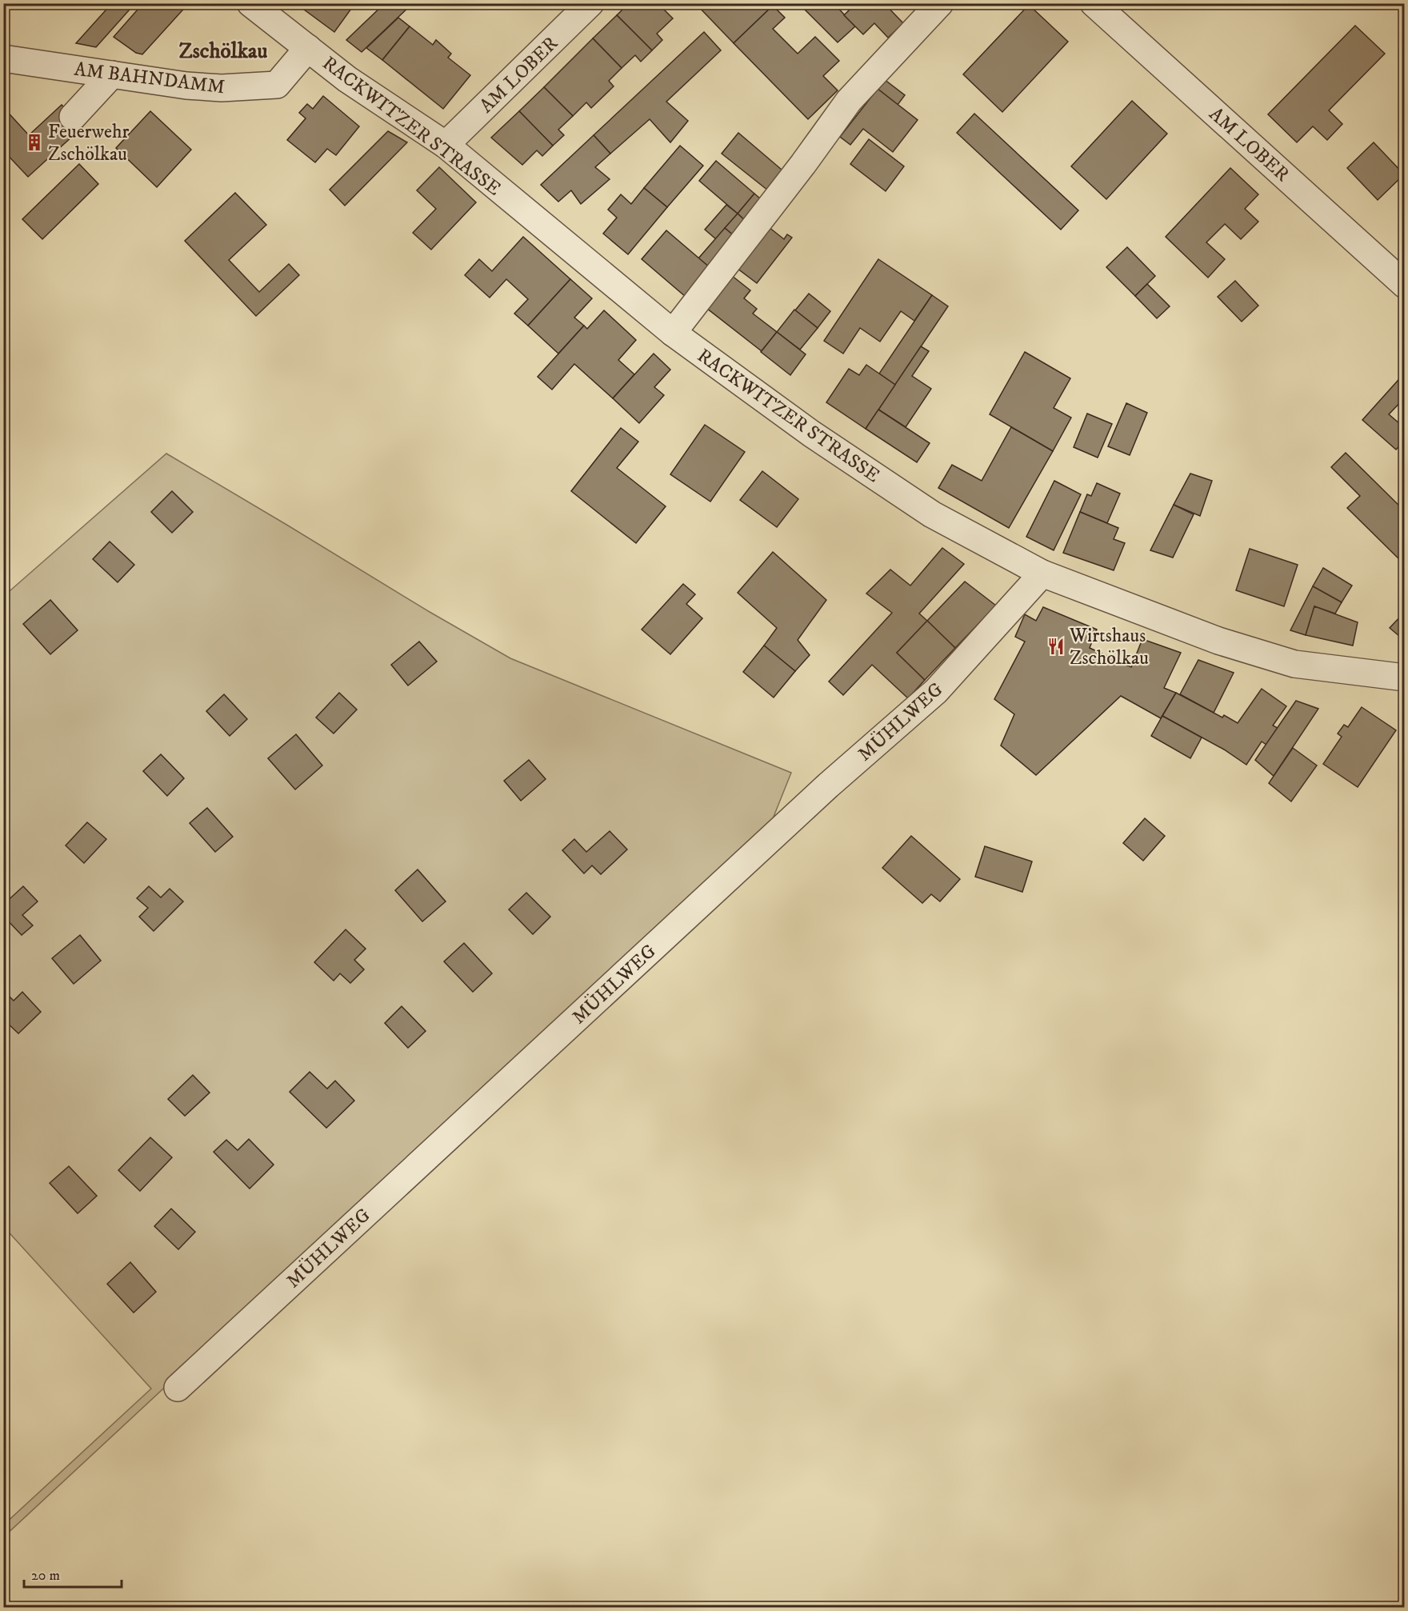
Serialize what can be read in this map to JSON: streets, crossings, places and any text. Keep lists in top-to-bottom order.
{
  "streets": {
    "street": [
      "AM LOBER",
      "AM BAHNDAMM",
      "RACKWITZER STRASSE",
      "MÜHLWEG"
    ]
  },
  "crossings": [
    ["AM LOBER", "RACKWITZER STRASSE"],
    ["AM BAHNDAMM", "RACKWITZER STRASSE"],
    ["RACKWITZER STRASSE", "MÜHLWEG"]
  ],
  "districts": ["Zschölkau"],
  "places": {
    "building": ["Feuerwehr Zschölkau"],
    "restaurant": ["Wirtshaus Zschölkau"]
  },
  "scale_bar": "20 m"
}
